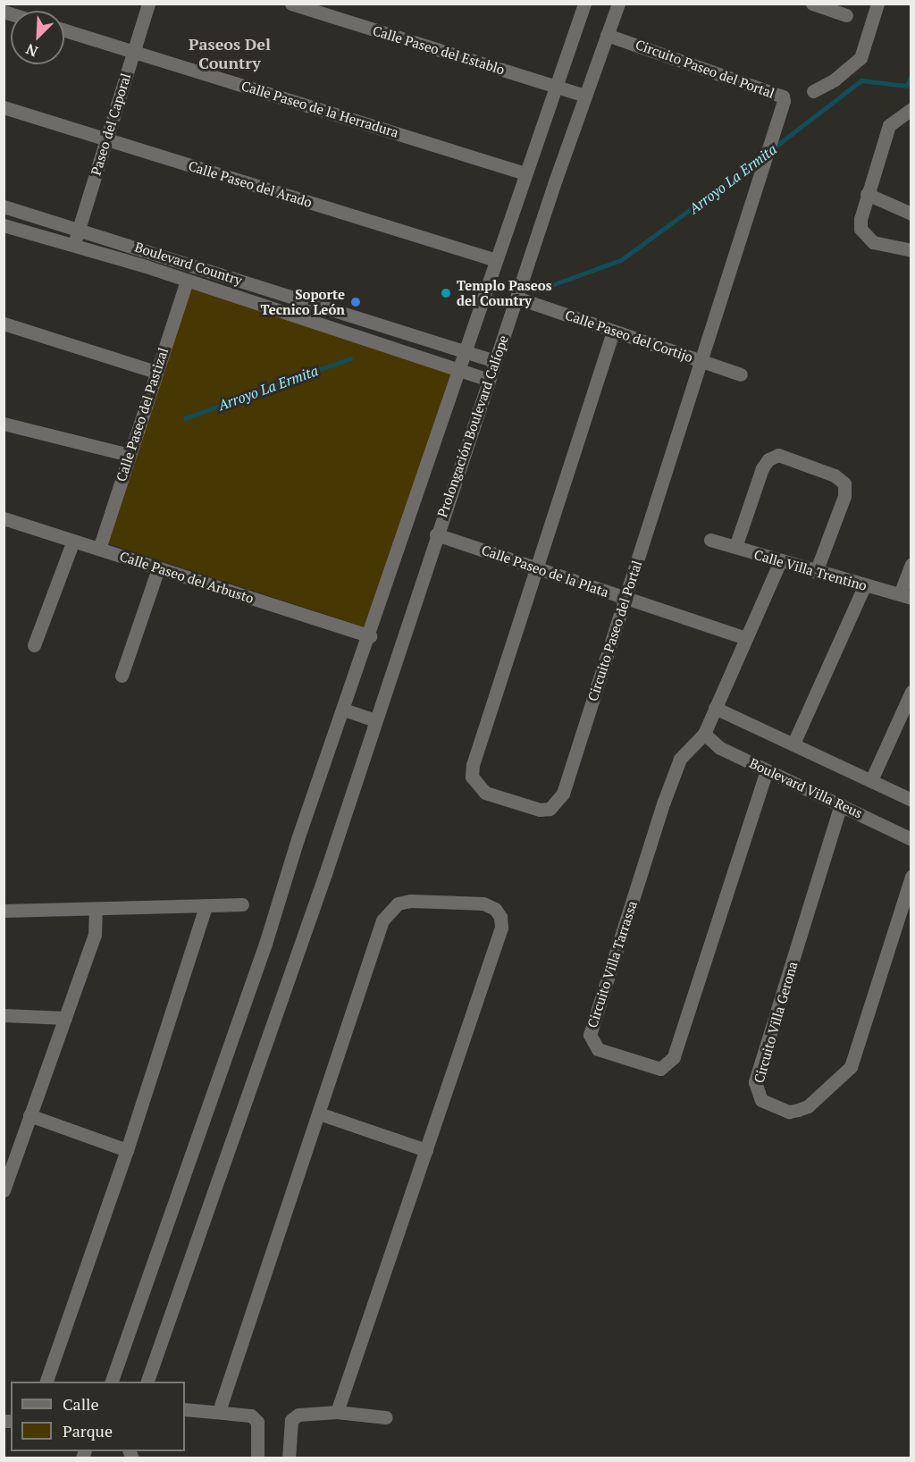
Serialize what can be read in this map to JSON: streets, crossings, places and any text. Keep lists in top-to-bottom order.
{
  "streets": {
    "street": [
      "Calle Paseo del Establo",
      "Circuito Paseo del Portal",
      "Calle Paseo de la Herradura",
      "Paseo del Caporal",
      "Calle Paseo del Arado",
      "Boulevard Country",
      "Calle Paseo del Cortijo",
      "Calle Paseo del Pastizal",
      "Prolongación Boulevard Calíope",
      "Calle Villa Trentino",
      "Calle Paseo de la Plata",
      "Calle Paseo del Arbusto",
      "Boulevard Villa Reus",
      "Circuito Villa Tarrassa",
      "Circuito Villa Gerona"
    ]
  },
  "crossings": [
    ["Calle Paseo del Establo", "Prolongación Boulevard Calíope"],
    ["Circuito Paseo del Portal", "Calle Paseo del Cortijo"],
    ["Circuito Paseo del Portal", "Prolongación Boulevard Calíope"],
    ["Circuito Paseo del Portal", "Calle Paseo de la Plata"],
    ["Calle Paseo de la Herradura", "Paseo del Caporal"],
    ["Paseo del Caporal", "Calle Paseo del Arado"],
    ["Paseo del Caporal", "Boulevard Country"],
    ["Boulevard Country", "Calle Paseo del Pastizal"],
    ["Boulevard Country", "Prolongación Boulevard Calíope"],
    ["Calle Paseo del Cortijo", "Prolongación Boulevard Calíope"],
    ["Calle Paseo del Pastizal", "Calle Paseo del Arbusto"],
    ["Prolongación Boulevard Calíope", "Calle Paseo de la Plata"],
    ["Boulevard Villa Reus", "Circuito Villa Tarrassa"],
    ["Boulevard Villa Reus", "Circuito Villa Gerona"]
  ],
  "districts": ["Paseos Del Country"],
  "water": ["Arroyo La Ermita"],
  "places": ["Templo Paseos del Country", "Soporte Tecnico León"],
  "legend": ["Calle", "Parque"],
  "north": "bottom left"
}
